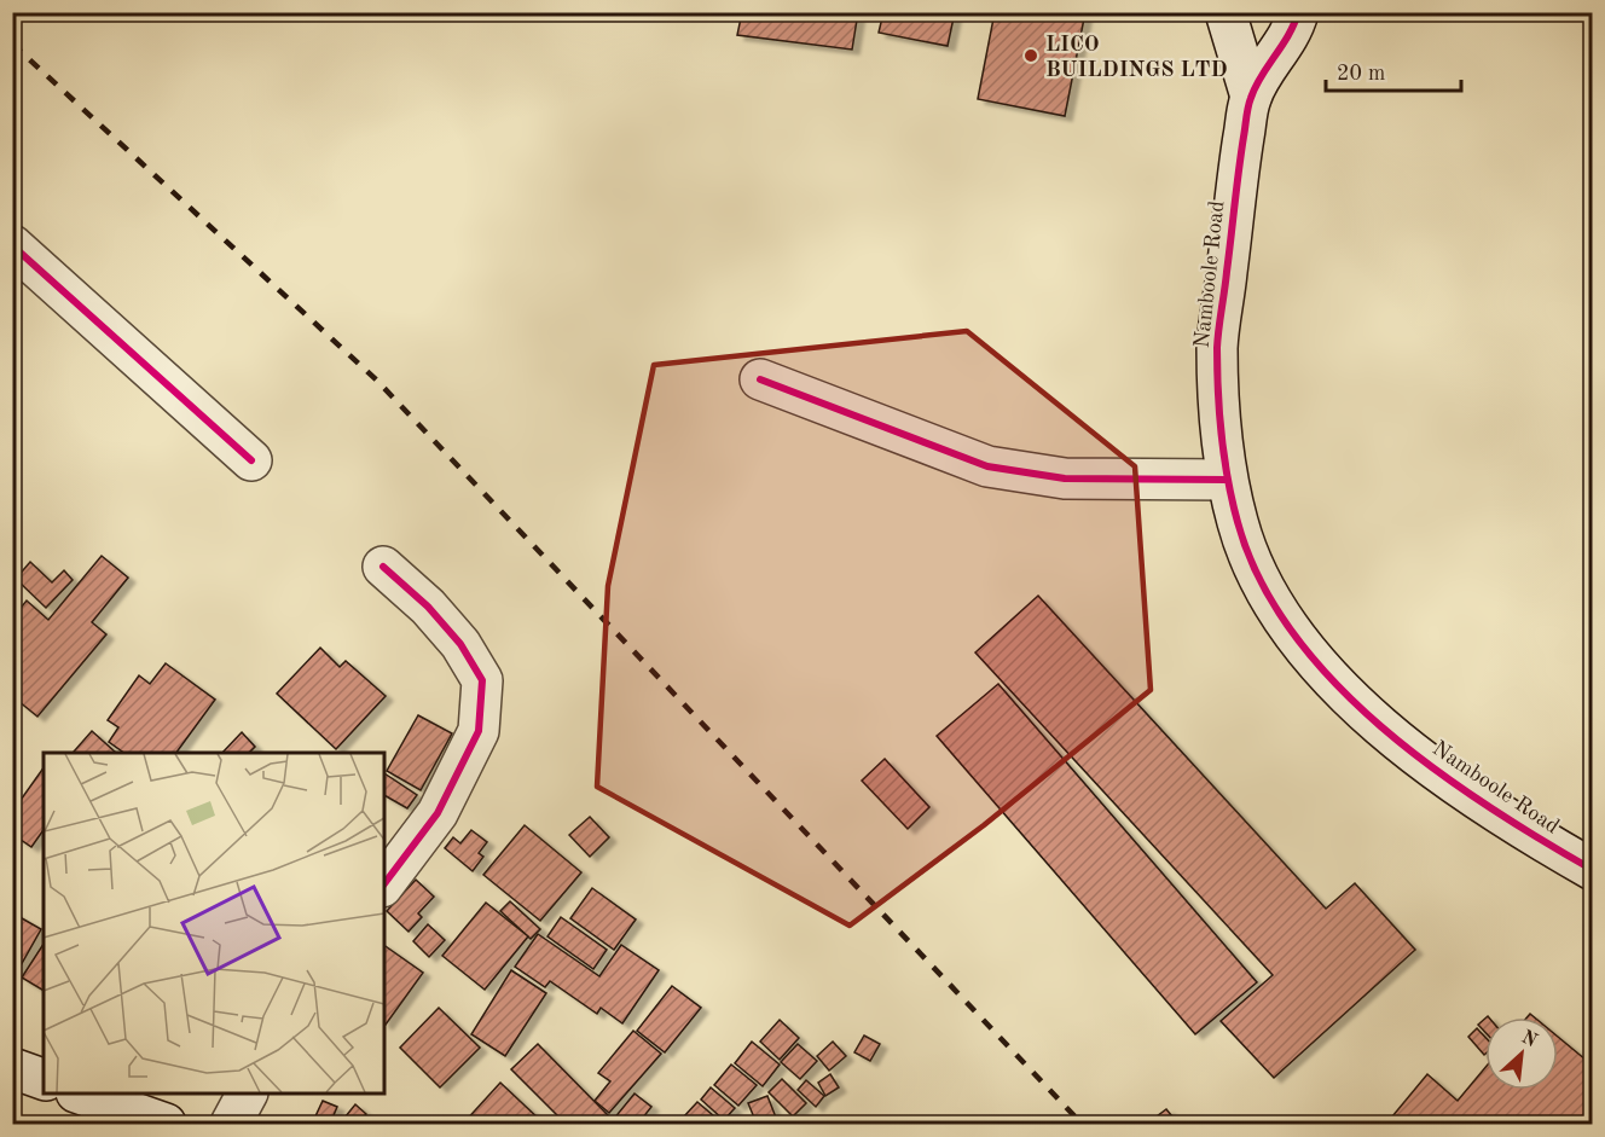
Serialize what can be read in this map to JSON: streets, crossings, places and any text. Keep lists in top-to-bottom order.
{
  "streets": {
    "street": ["Namboole Road"]
  },
  "places": ["LICO BUILDINGS LTD"],
  "scale_bar": "20 m",
  "north": "top right"
}
